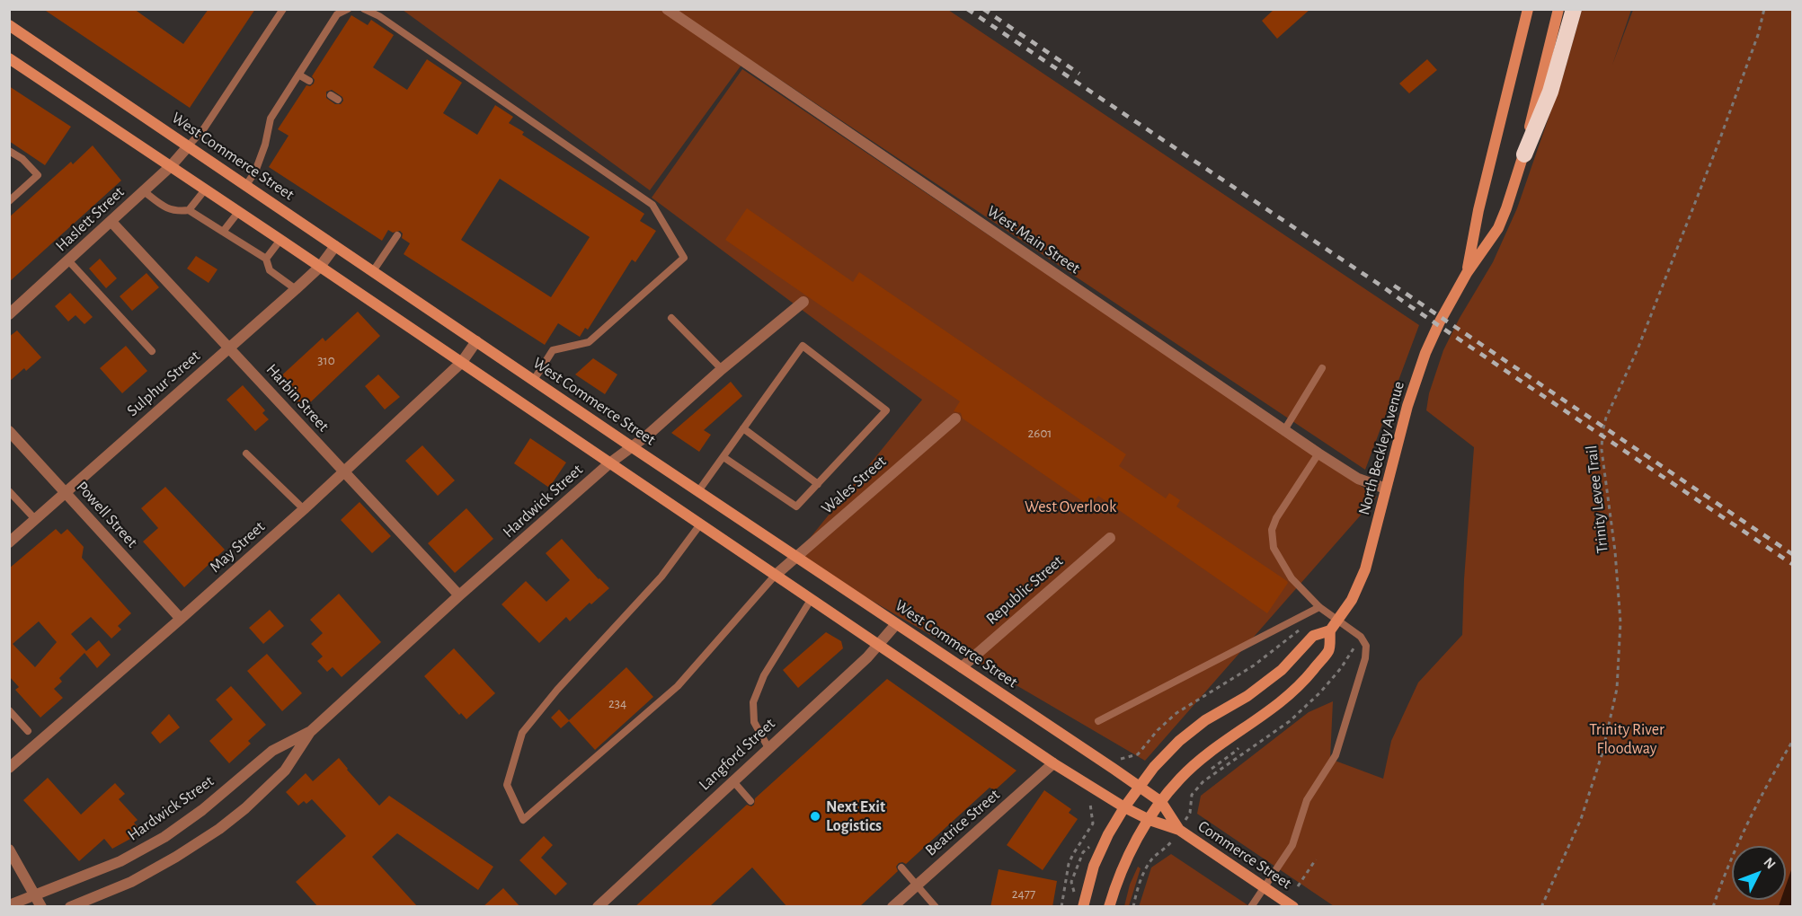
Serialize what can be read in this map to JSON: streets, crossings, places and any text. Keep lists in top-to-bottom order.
{
  "streets": {
    "main road": ["West Commerce Street", "North Beckley Avenue", "Commerce Street"],
    "street": [
      "Haslett Street",
      "West Main Street",
      "Sulphur Street",
      "Harbin Street",
      "Wales Street",
      "Hardwick Street",
      "Powell Street",
      "May Street",
      "Republic Street",
      "Langford Street",
      "Beatrice Street"
    ],
    "path": ["Trinity Levee Trail"]
  },
  "crossings": [
    ["West Commerce Street", "Haslett Street"],
    ["West Commerce Street", "Sulphur Street"],
    ["West Commerce Street", "North Beckley Avenue"],
    ["West Commerce Street", "Wales Street"],
    ["West Commerce Street", "Hardwick Street"],
    ["West Commerce Street", "May Street"],
    ["West Commerce Street", "Republic Street"],
    ["West Commerce Street", "Langford Street"],
    ["West Commerce Street", "Commerce Street"],
    ["Haslett Street", "Harbin Street"],
    ["West Main Street", "North Beckley Avenue"],
    ["Sulphur Street", "Harbin Street"],
    ["Sulphur Street", "Powell Street"],
    ["Harbin Street", "Hardwick Street"],
    ["Harbin Street", "May Street"],
    ["North Beckley Avenue", "Commerce Street"],
    ["Powell Street", "May Street"]
  ],
  "parks": ["West Overlook", "Trinity River Floodway"],
  "places": ["Next Exit Logistics"],
  "house_numbers": [
    "310",
    "2601",
    "234",
    "2477"
  ],
  "north": "top right"
}
